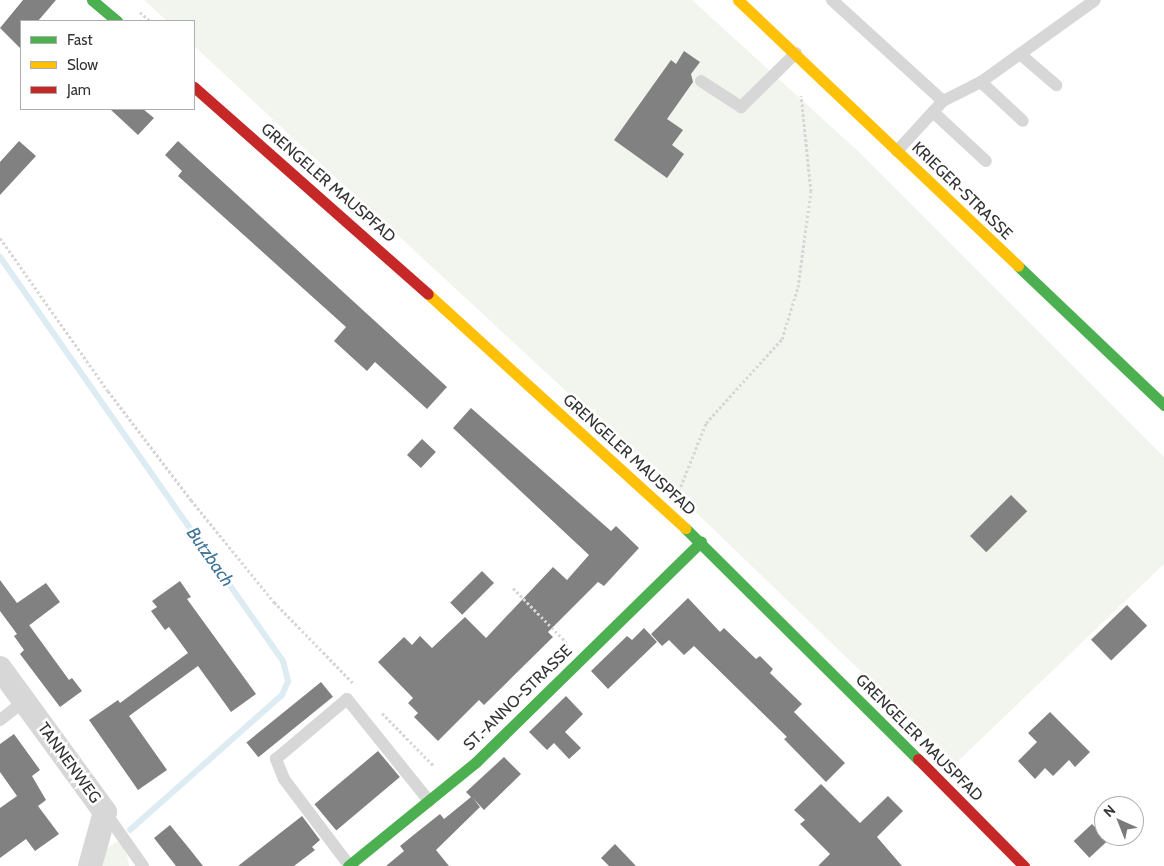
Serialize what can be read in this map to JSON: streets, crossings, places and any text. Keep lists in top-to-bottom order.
{
  "streets": {
    "main road": ["GRENGELER MAUSPFAD", "KRIEGER-STRASSE", "ST.-ANNO-STRASSE"],
    "street": ["TANNENWEG"]
  },
  "crossings": [
    ["GRENGELER MAUSPFAD", "ST.-ANNO-STRASSE"]
  ],
  "water": ["Butzbach"],
  "legend": ["Fast", "Slow", "Jam"],
  "north": "top left"
}
